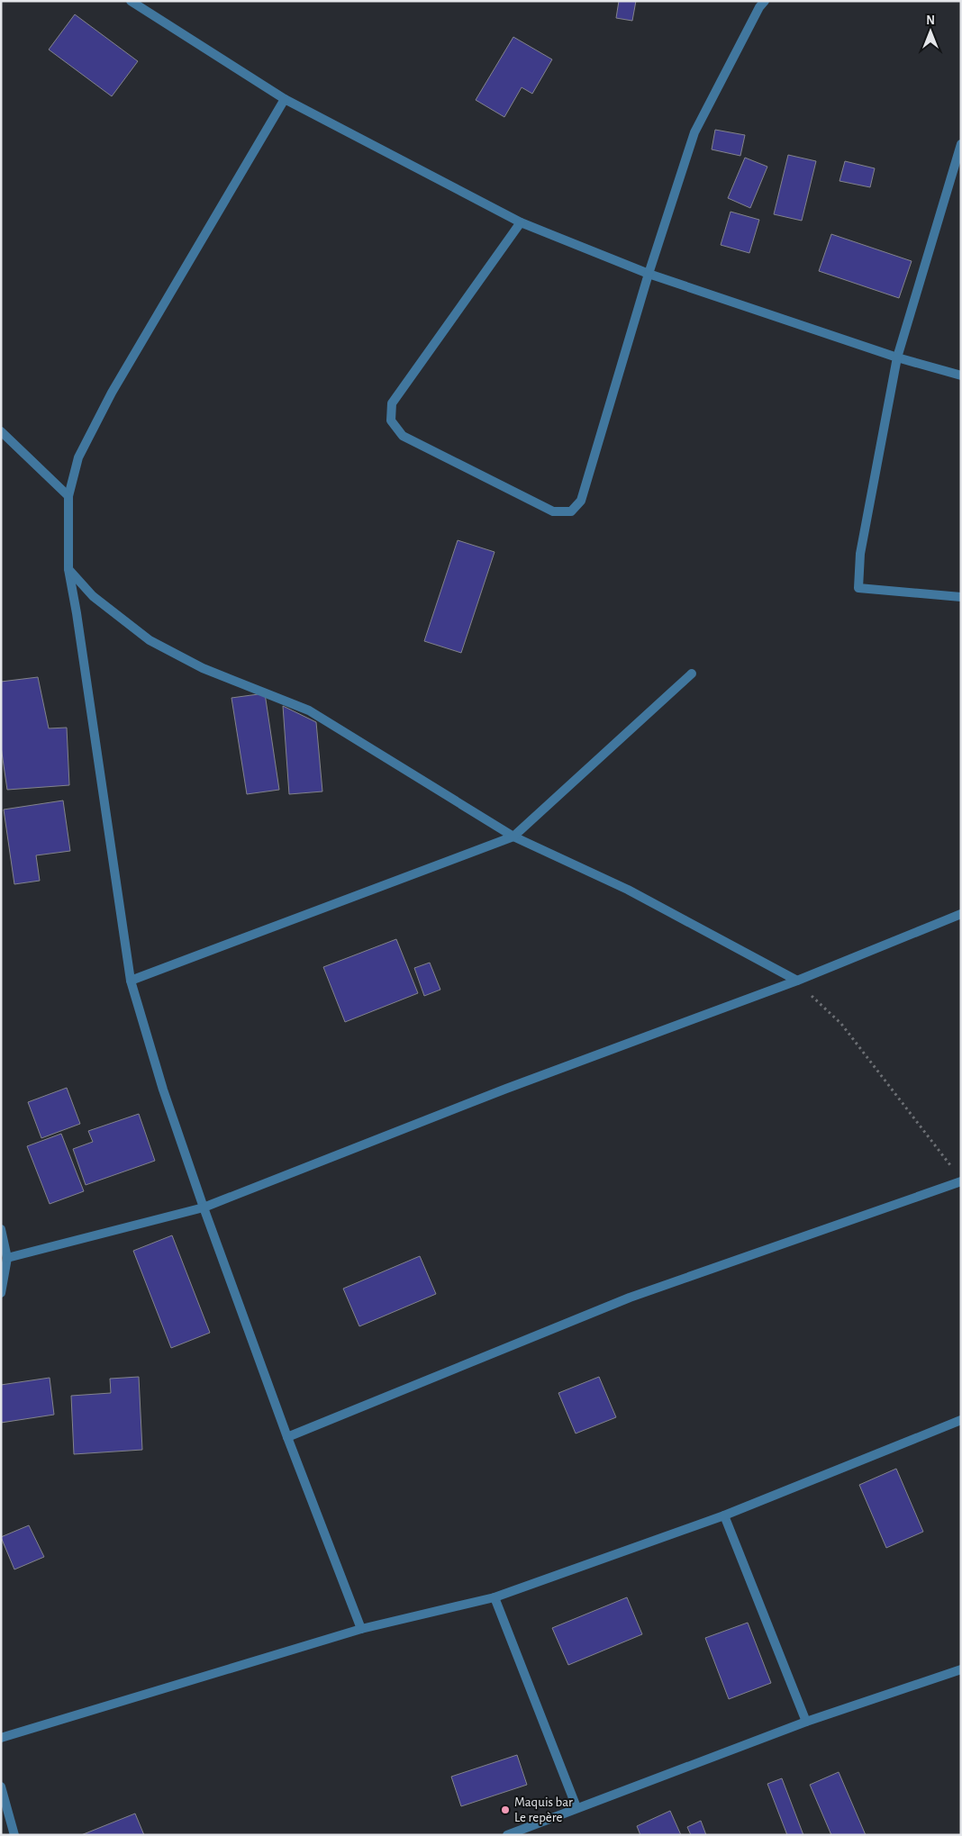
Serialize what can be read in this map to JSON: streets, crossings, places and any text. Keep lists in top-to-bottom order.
{
  "places": ["Maquis bar Le repère"],
  "north": "top"
}
